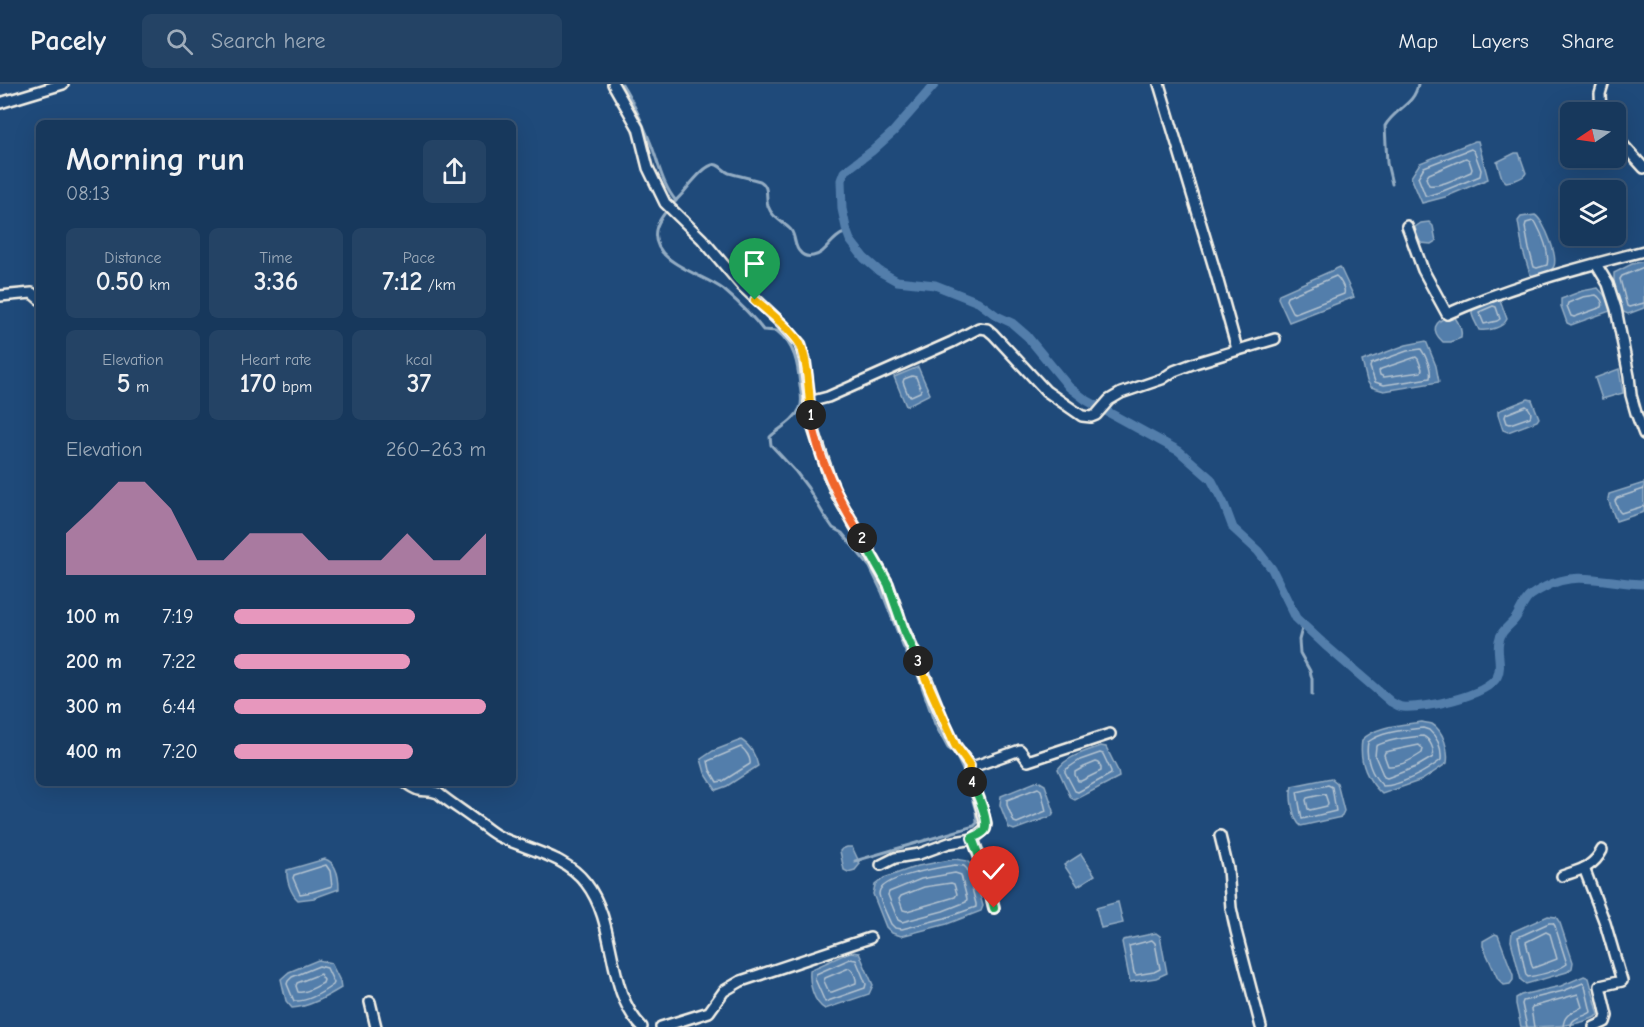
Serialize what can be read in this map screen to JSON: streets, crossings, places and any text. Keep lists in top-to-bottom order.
{
  "north": "left",
  "page": {
    "header": "Pacely",
    "search": "Search here",
    "nav": ["Map", "Layers", "Share"],
    "heading": ["Morning run", "08:13"],
    "stats": [
      ["Distance", "0.50 km"],
      ["Time", "3:36"],
      ["Pace", "7:12 /km"],
      ["Elevation", "5 m"],
      ["Heart rate", "170 bpm"],
      ["kcal", "37"]
    ],
    "pins": [
      "1",
      "2",
      "3",
      "4"
    ],
    "chart": ["Elevation", "260–263 m"],
    "list": [
      {
        "name": "100 m",
        "note": "7:19"
      },
      {
        "name": "200 m",
        "note": "7:22"
      },
      {
        "name": "300 m",
        "note": "6:44"
      },
      {
        "name": "400 m",
        "note": "7:20"
      }
    ]
  }
}
